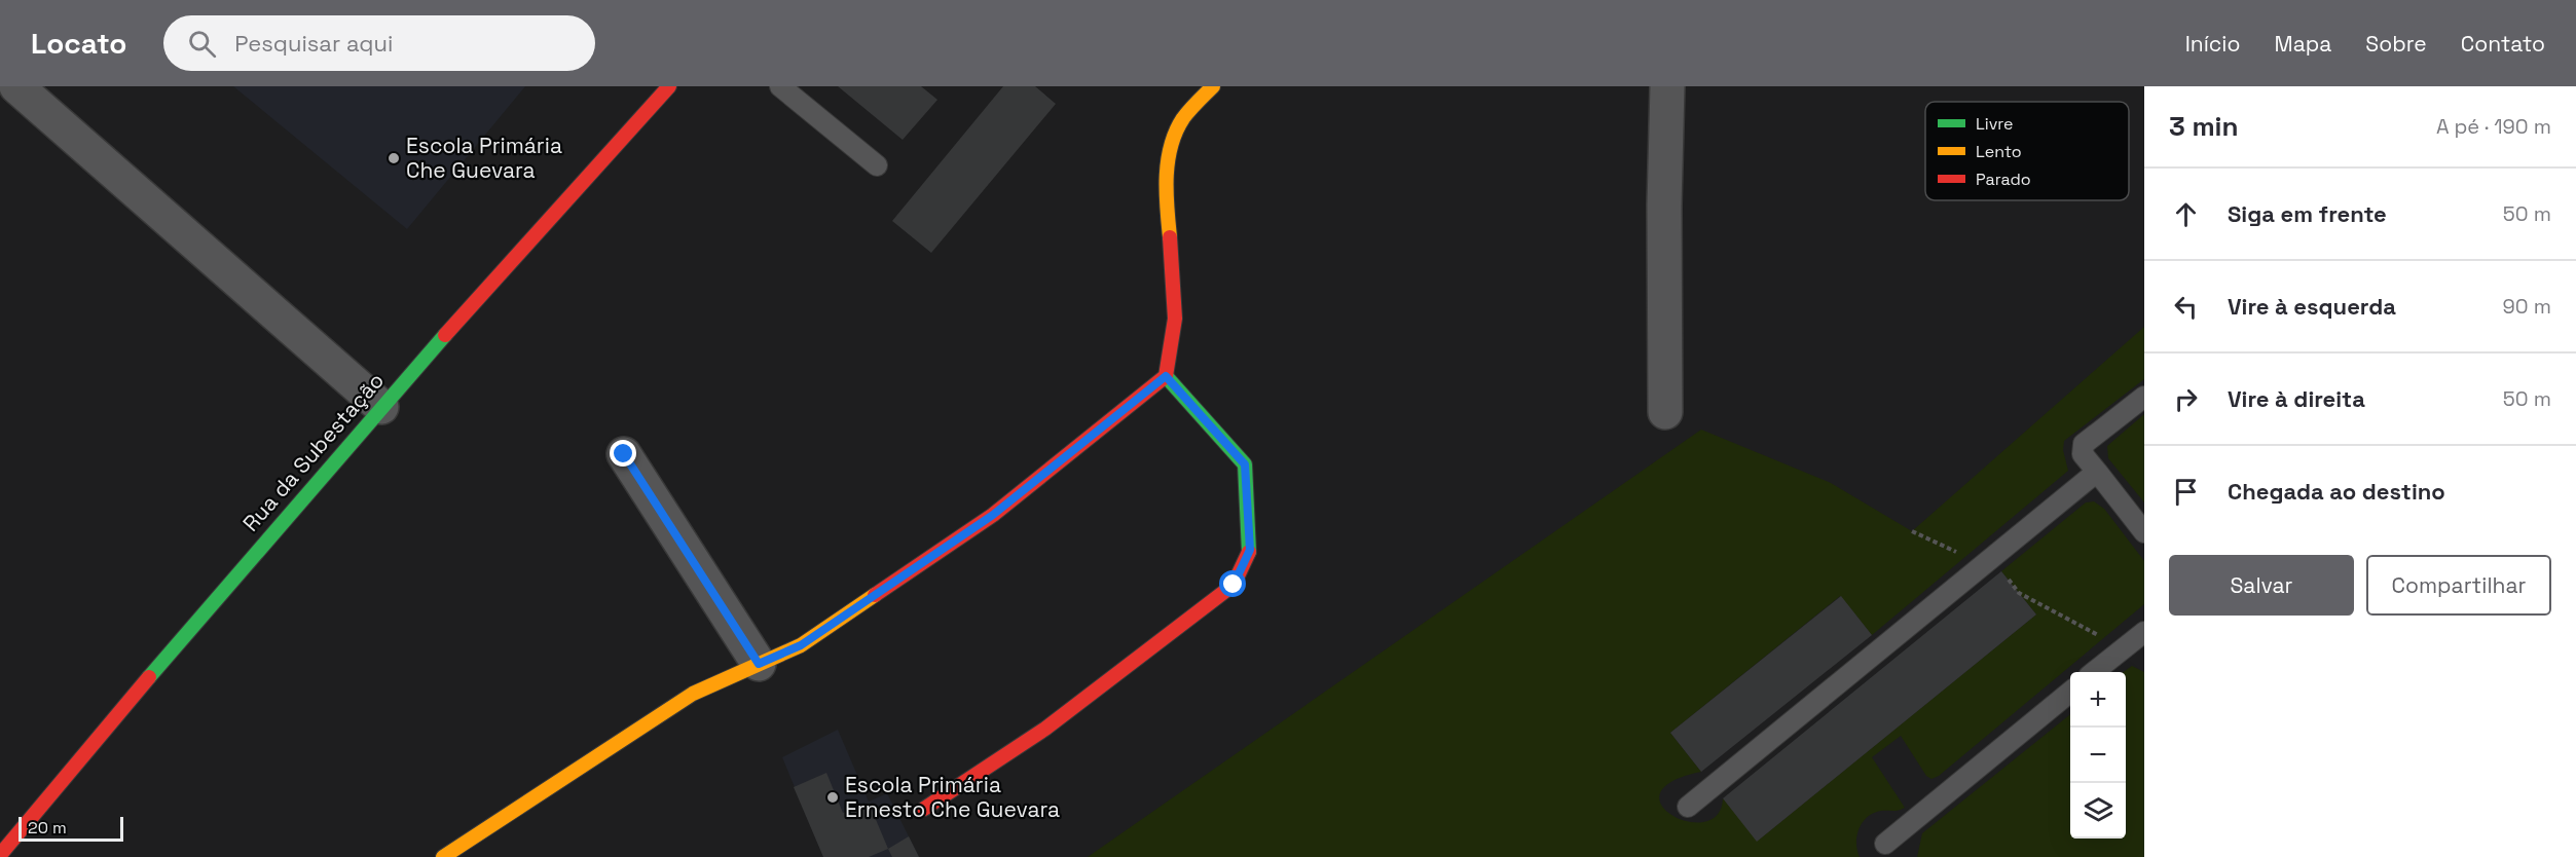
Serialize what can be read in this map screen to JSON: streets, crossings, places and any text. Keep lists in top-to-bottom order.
{
  "streets": {
    "street": ["Rua da Subestação"]
  },
  "places": ["Escola Primária Che Guevara", "Escola Primária Ernesto Che Guevara"],
  "legend": ["Livre", "Lento", "Parado"],
  "scale_bar": "20 m",
  "page": {
    "header": "Locato",
    "search": "Pesquisar aqui",
    "nav": [
      "Início",
      "Mapa",
      "Sobre",
      "Contato"
    ],
    "heading": ["3 min", "A pé · 190 m"],
    "list": [
      ["Siga em frente", "50 m"],
      ["Vire à esquerda", "90 m"],
      ["Vire à direita", "50 m"],
      "Chegada ao destino"
    ],
    "buttons": ["Salvar", "Compartilhar"],
    "map_buttons": ["+", "−"],
    "scale": "20 m"
  }
}
